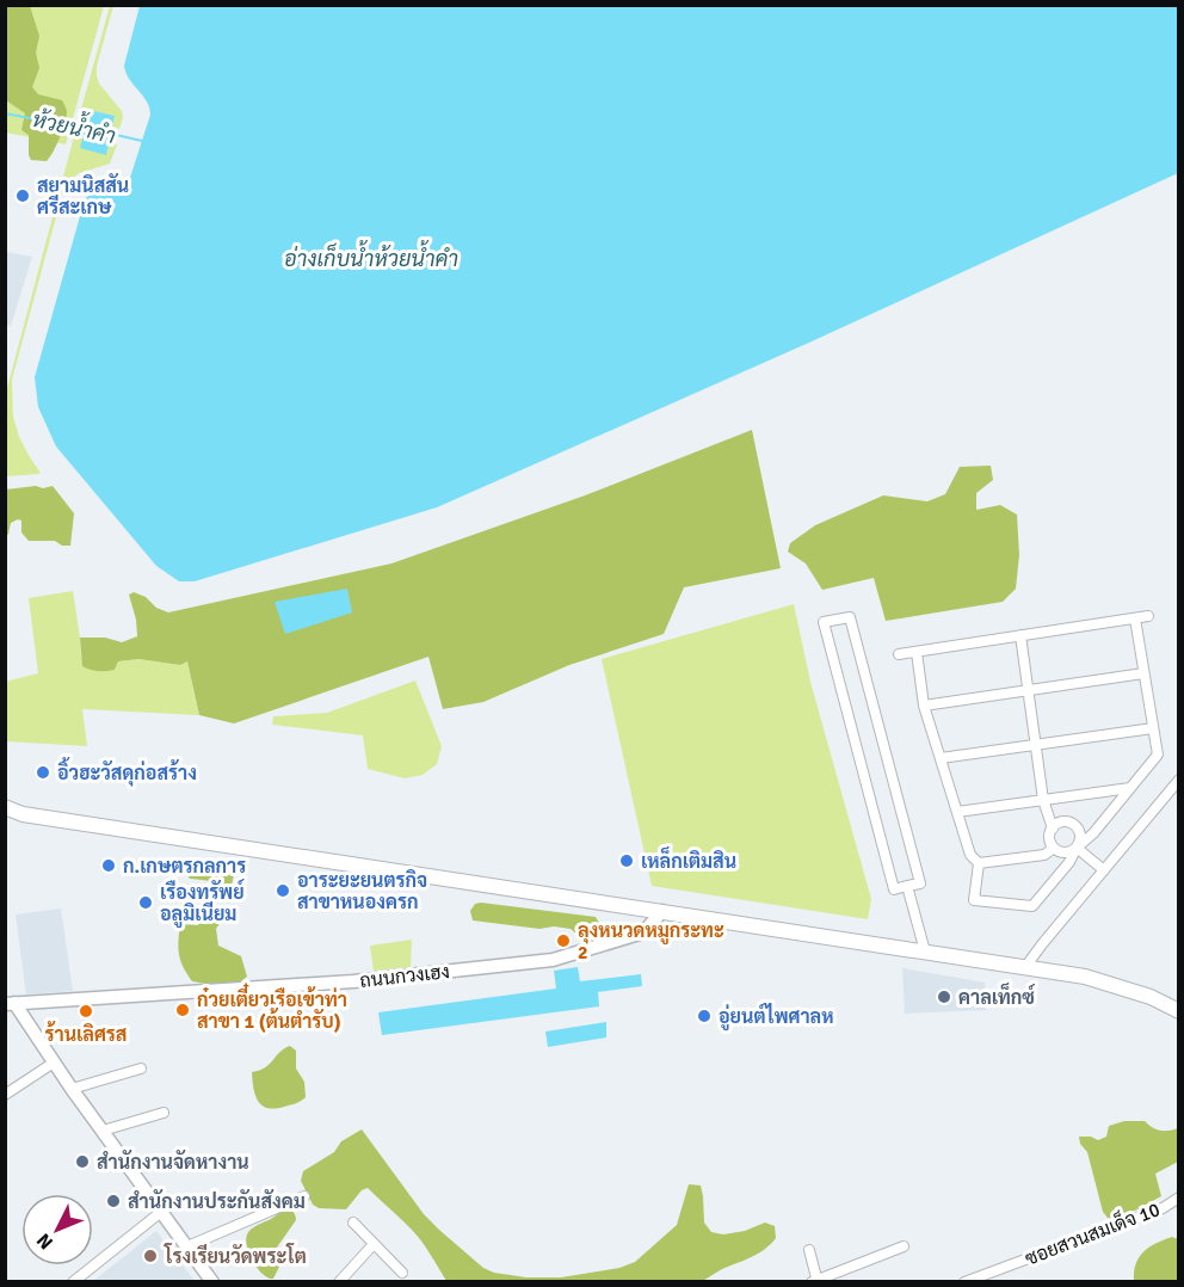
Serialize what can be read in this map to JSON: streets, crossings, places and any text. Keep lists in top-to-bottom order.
{
  "streets": {
    "street": ["ถนนกวงเฮง", "ซอยสวนสมเด็จ 10"]
  },
  "water": ["ห้วยน้ำคำ", "อ่างเก็บน้ำห้วยน้ำคำ"],
  "places": [
    "สยามนิสสัน ศรีสะเกษ",
    "อิ้วฮะวัสดุก่อสร้าง",
    "เหล็กเติมสิน",
    "ก.เกษตรกลการ",
    "อาระยะยนตรกิจ สาขาหนองครก",
    "เรืองทรัพย์ อลูมิเนียม",
    "ลุงหนวดหมูกระทะ 2",
    "คาลเท็กซ์",
    "ก๋วยเตี๋ยวเรือเข้าท่า สาขา 1 (ต้นตำรับ)",
    "ร้านเลิศรส",
    "อู่ยนต์ไพศาลห",
    "สำนักงานจัดหางาน",
    "สำนักงานประกันสังคม",
    "โรงเรียนวัดพระโต"
  ],
  "north": "bottom left"
}
